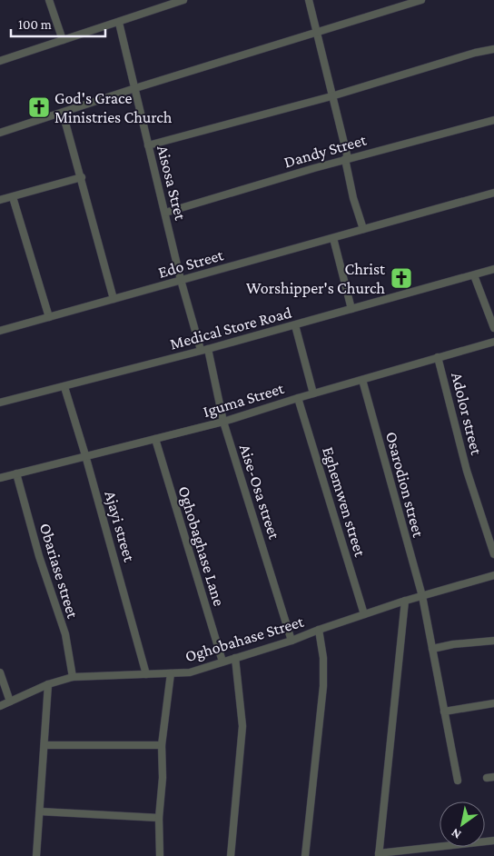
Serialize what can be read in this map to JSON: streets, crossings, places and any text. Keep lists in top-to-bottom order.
{
  "streets": {
    "street": [
      "Dandy Street",
      "Aisosa Stret",
      "Edo Street",
      "Medical Store Road",
      "Iguma Street",
      "Adolor street",
      "Osarodion street",
      "Aise-Osa street",
      "Eghemwen street",
      "Ajayi street",
      "Oghobaghase Lane",
      "Obariase street",
      "Oghobahase Street"
    ]
  },
  "crossings": [
    ["Dandy Street", "Aisosa Stret"],
    ["Aisosa Stret", "Edo Street"],
    ["Aisosa Stret", "Medical Store Road"],
    ["Aisosa Stret", "Aise-Osa street"],
    ["Medical Store Road", "Aise-Osa street"],
    ["Medical Store Road", "Ajayi street"],
    ["Iguma Street", "Adolor street"],
    ["Iguma Street", "Osarodion street"],
    ["Iguma Street", "Aise-Osa street"],
    ["Iguma Street", "Eghemwen street"],
    ["Iguma Street", "Ajayi street"],
    ["Iguma Street", "Oghobaghase Lane"],
    ["Iguma Street", "Obariase street"],
    ["Osarodion street", "Oghobahase Street"],
    ["Aise-Osa street", "Oghobahase Street"],
    ["Eghemwen street", "Oghobahase Street"],
    ["Ajayi street", "Oghobahase Street"],
    ["Oghobaghase Lane", "Oghobahase Street"],
    ["Obariase street", "Oghobahase Street"]
  ],
  "places": {
    "church": ["God's Grace Ministries Church", "Christ Worshipper's Church"]
  },
  "scale_bar": "100 m",
  "north": "bottom left"
}
